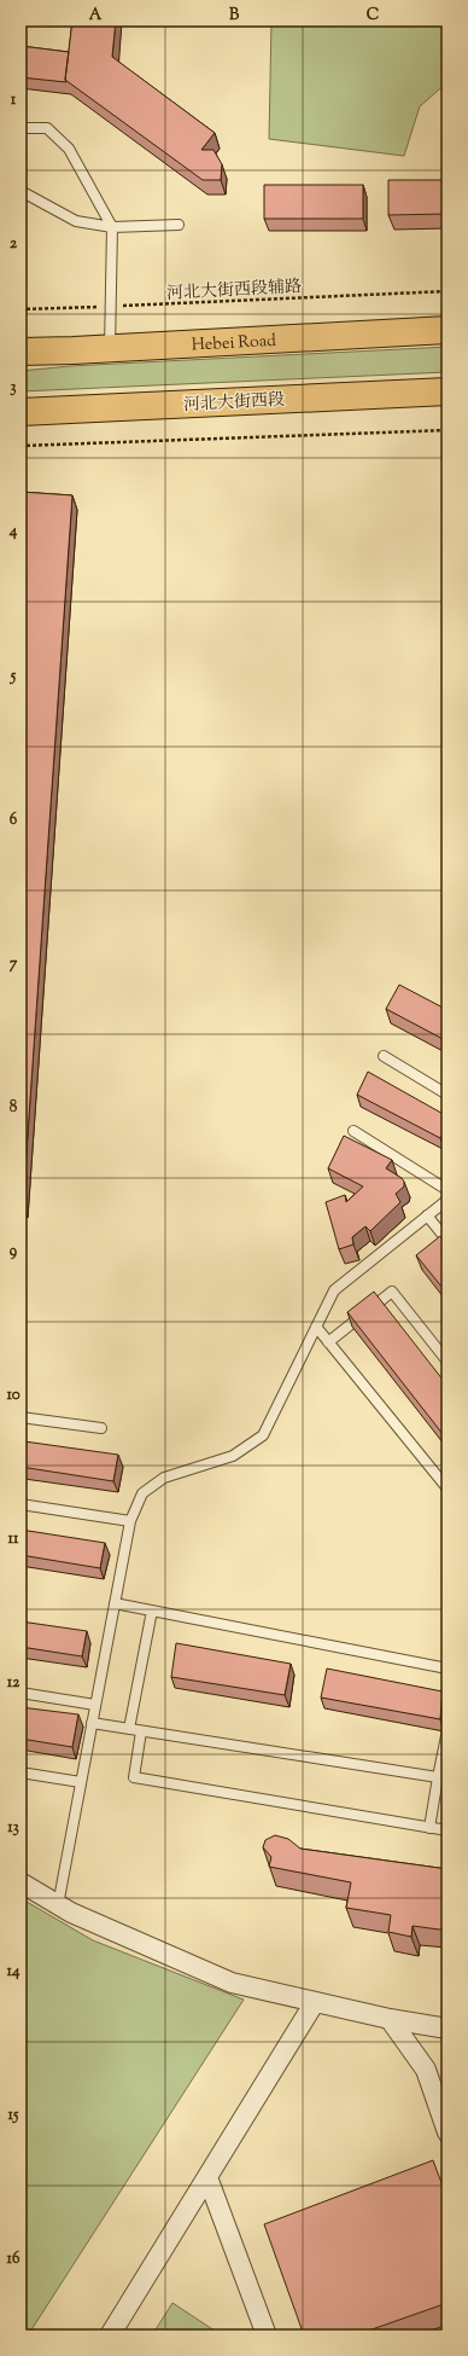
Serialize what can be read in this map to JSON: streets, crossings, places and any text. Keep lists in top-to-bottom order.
{
  "streets": {
    "highway": ["Hebei Road", "河北大街西段"],
    "path": ["河北大街西段辅路"]
  },
  "grid": {
    "columns": ["A", "B", "C"],
    "rows": [
      "1",
      "2",
      "3",
      "4",
      "5",
      "6",
      "7",
      "8",
      "9",
      "10",
      "11",
      "12",
      "13",
      "14",
      "15",
      "16"
    ]
  }
}
